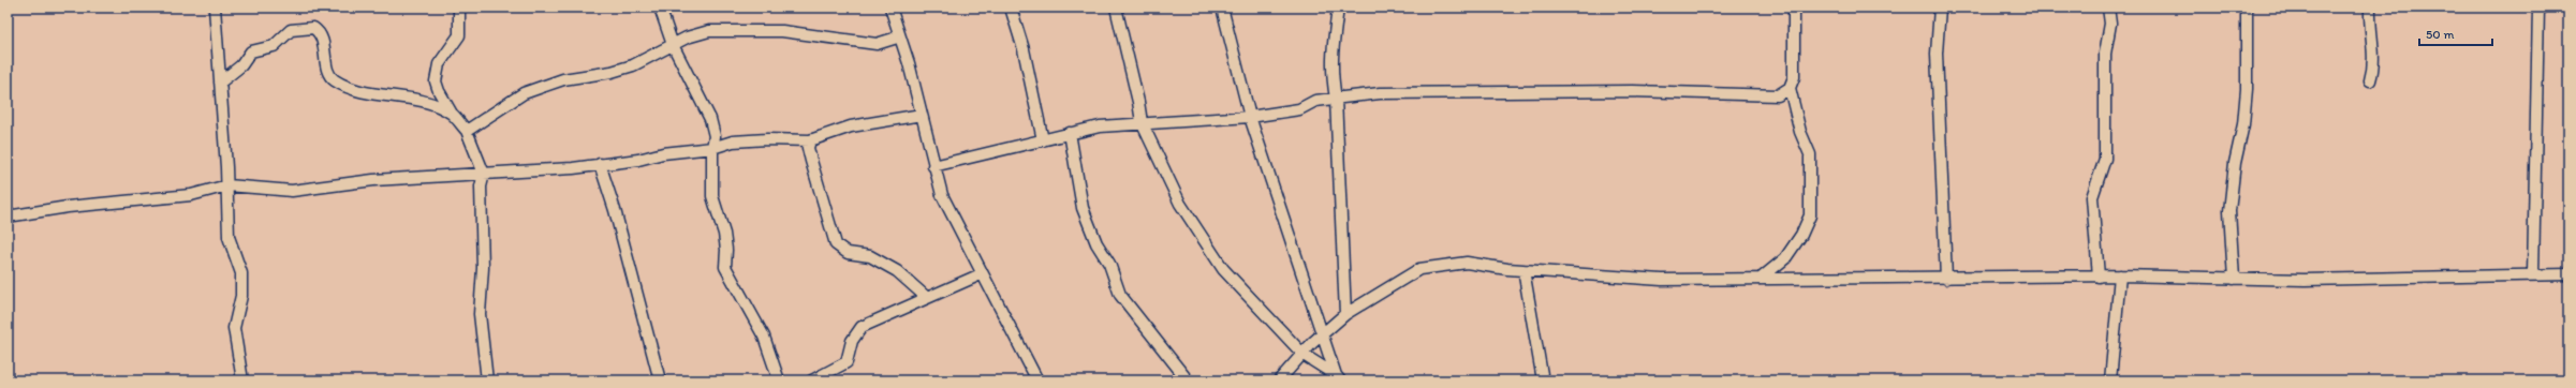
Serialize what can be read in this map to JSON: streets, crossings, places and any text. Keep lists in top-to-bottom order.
{
  "scale_bar": "50 m"
}
